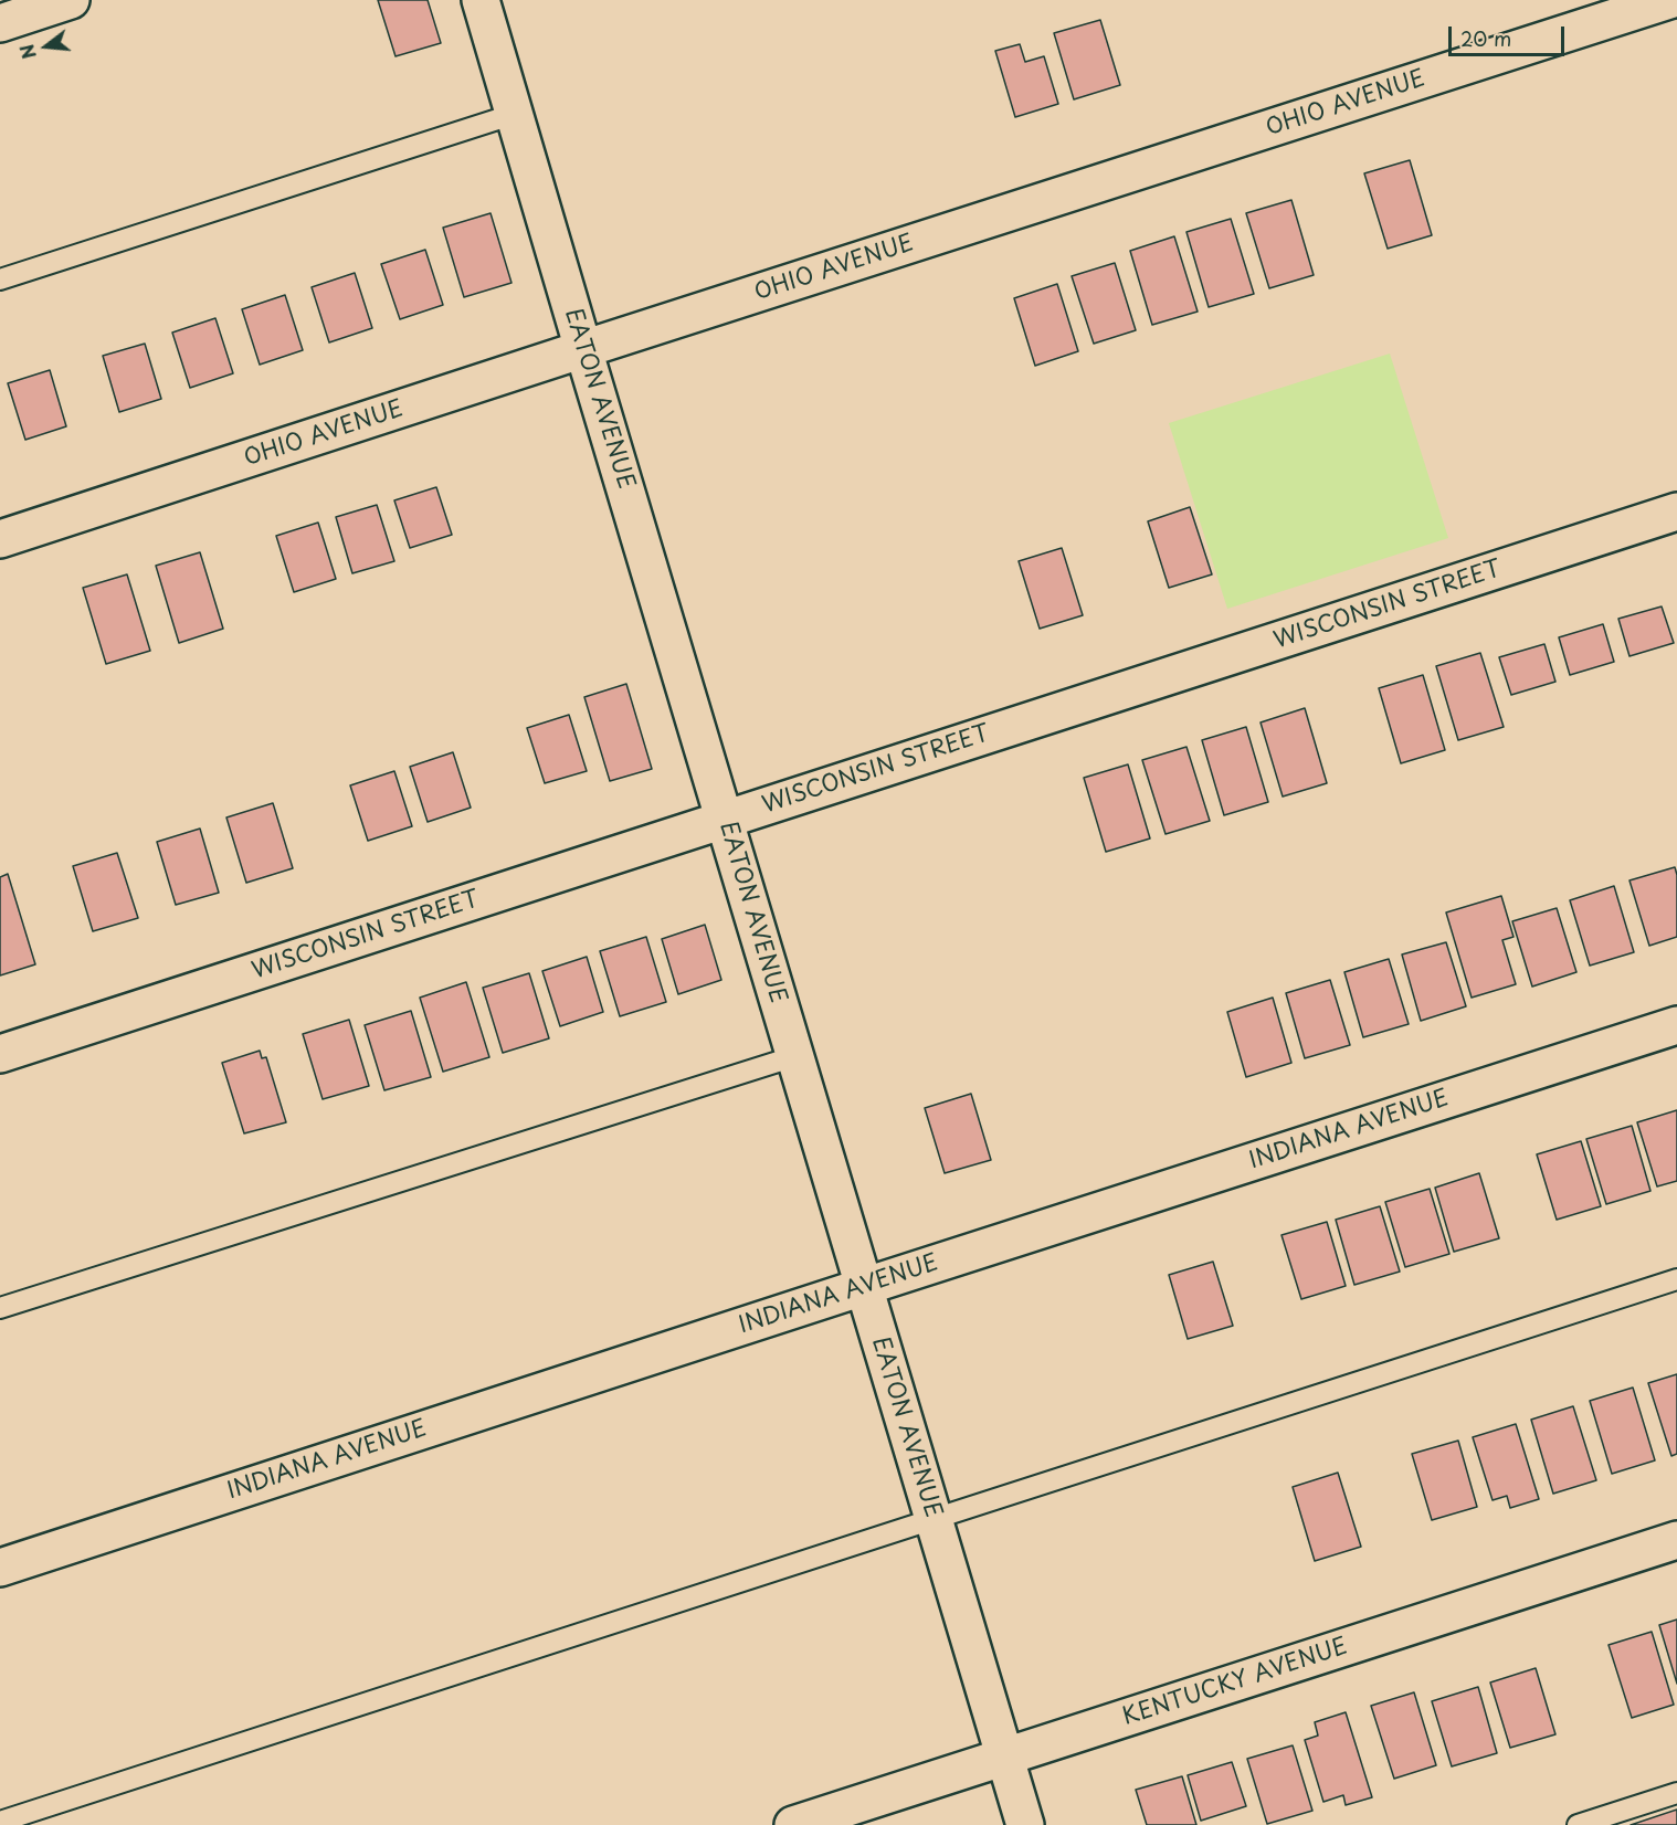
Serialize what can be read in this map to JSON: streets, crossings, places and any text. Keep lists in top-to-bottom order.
{
  "streets": {
    "street": [
      "OHIO AVENUE",
      "EATON AVENUE",
      "WISCONSIN STREET",
      "INDIANA AVENUE",
      "KENTUCKY AVENUE"
    ]
  },
  "crossings": [
    ["OHIO AVENUE", "EATON AVENUE"],
    ["EATON AVENUE", "WISCONSIN STREET"],
    ["EATON AVENUE", "INDIANA AVENUE"],
    ["EATON AVENUE", "KENTUCKY AVENUE"]
  ],
  "scale_bar": "20 m",
  "north": "left"
}
